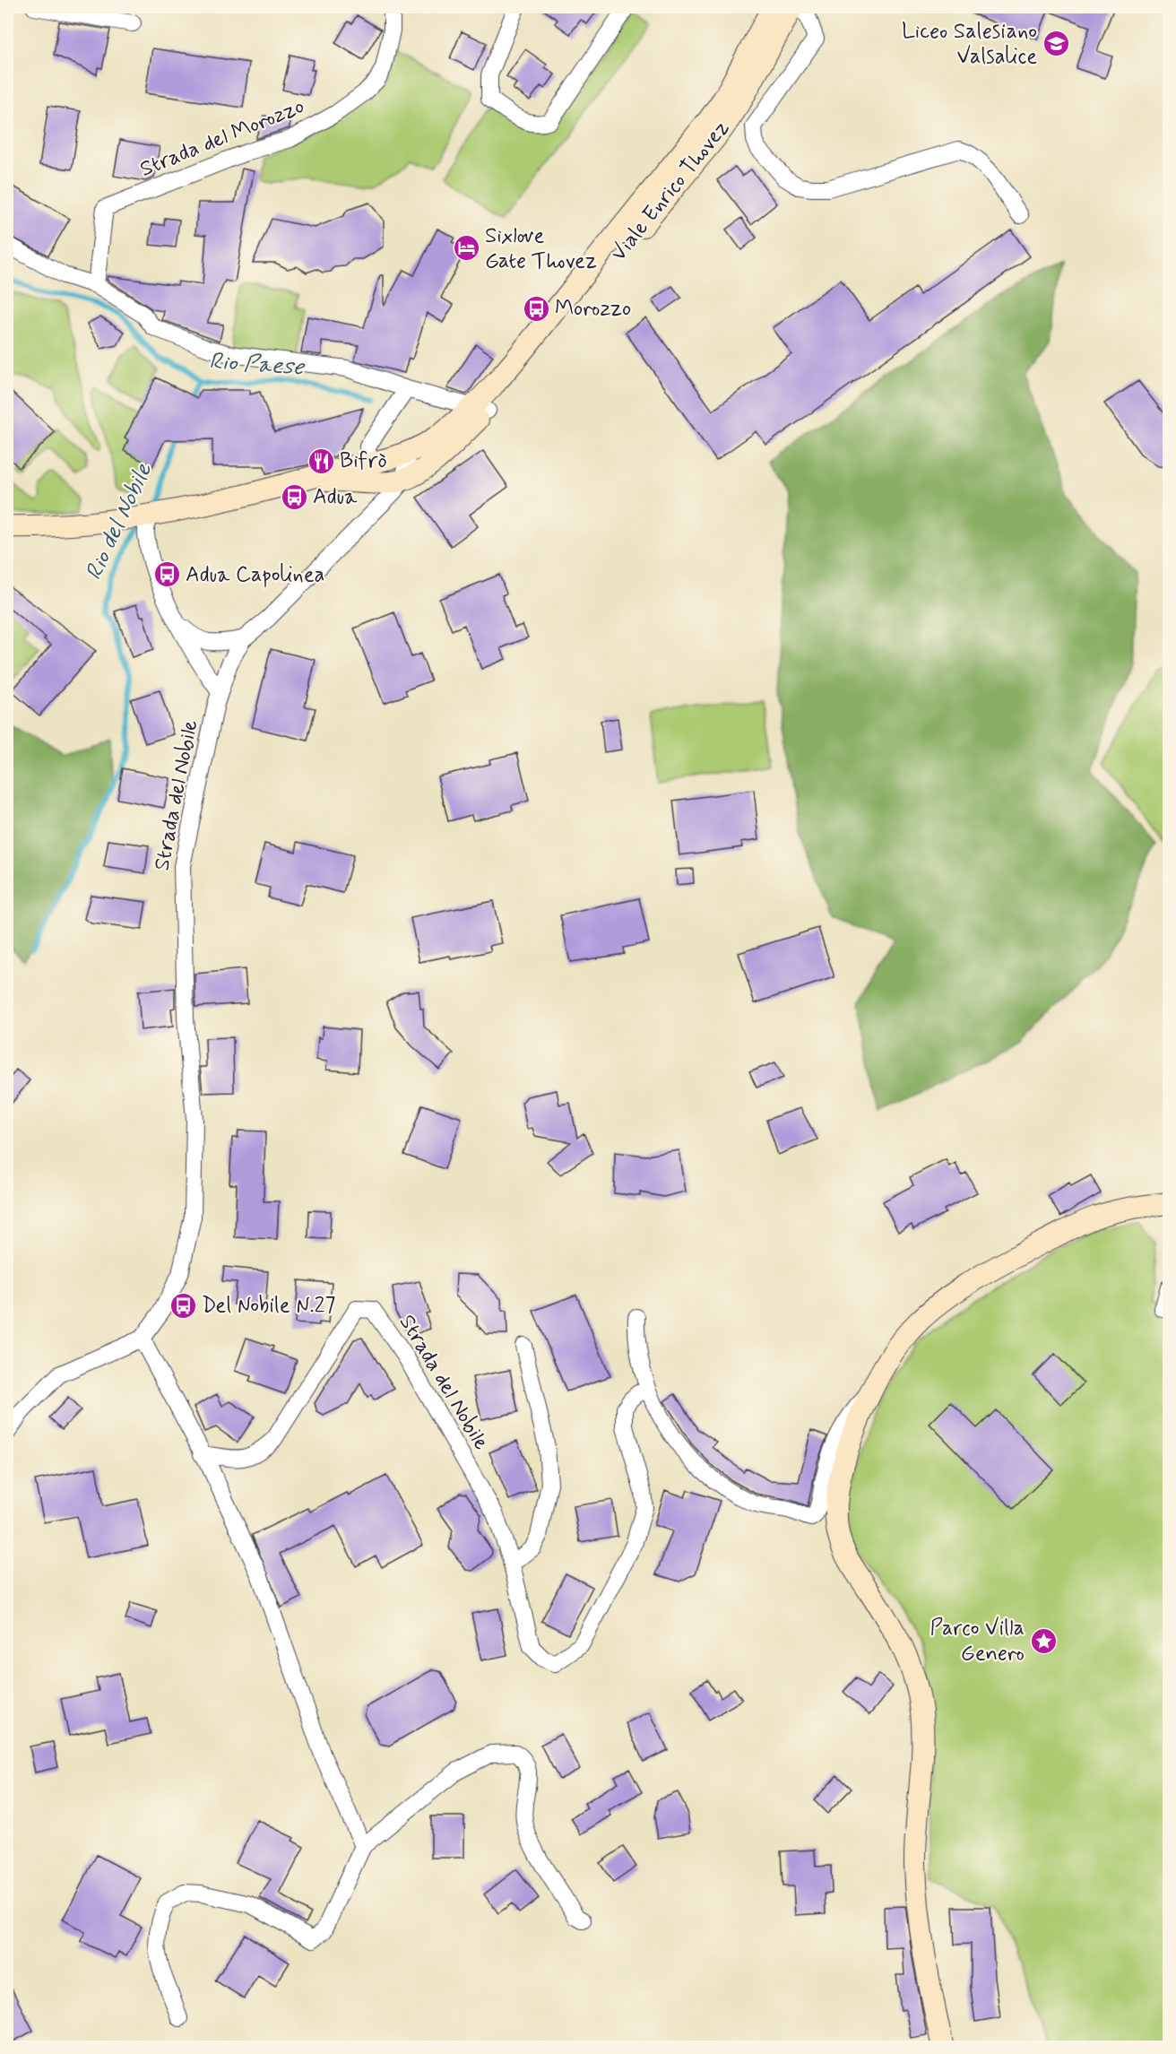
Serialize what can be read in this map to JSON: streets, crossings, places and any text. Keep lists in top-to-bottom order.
{
  "streets": {
    "street": ["Strada del Morozzo", "Viale Enrico Thovez", "Strada del Nobile"]
  },
  "crossings": [
    ["Viale Enrico Thovez", "Strada del Nobile"]
  ],
  "water": ["Rio Paese", "Rio del Nobile"],
  "places": {
    "school or university": ["Liceo Salesiano Valsalice"],
    "hotel": ["Sixlove Gate Thovez"],
    "bus stop": [
      "Morozzo",
      "Adua",
      "Adua Capolinea",
      "Del Nobile N.27"
    ],
    "restaurant": ["Bifrò"],
    "place": ["Parco Villa Genero"]
  }
}
